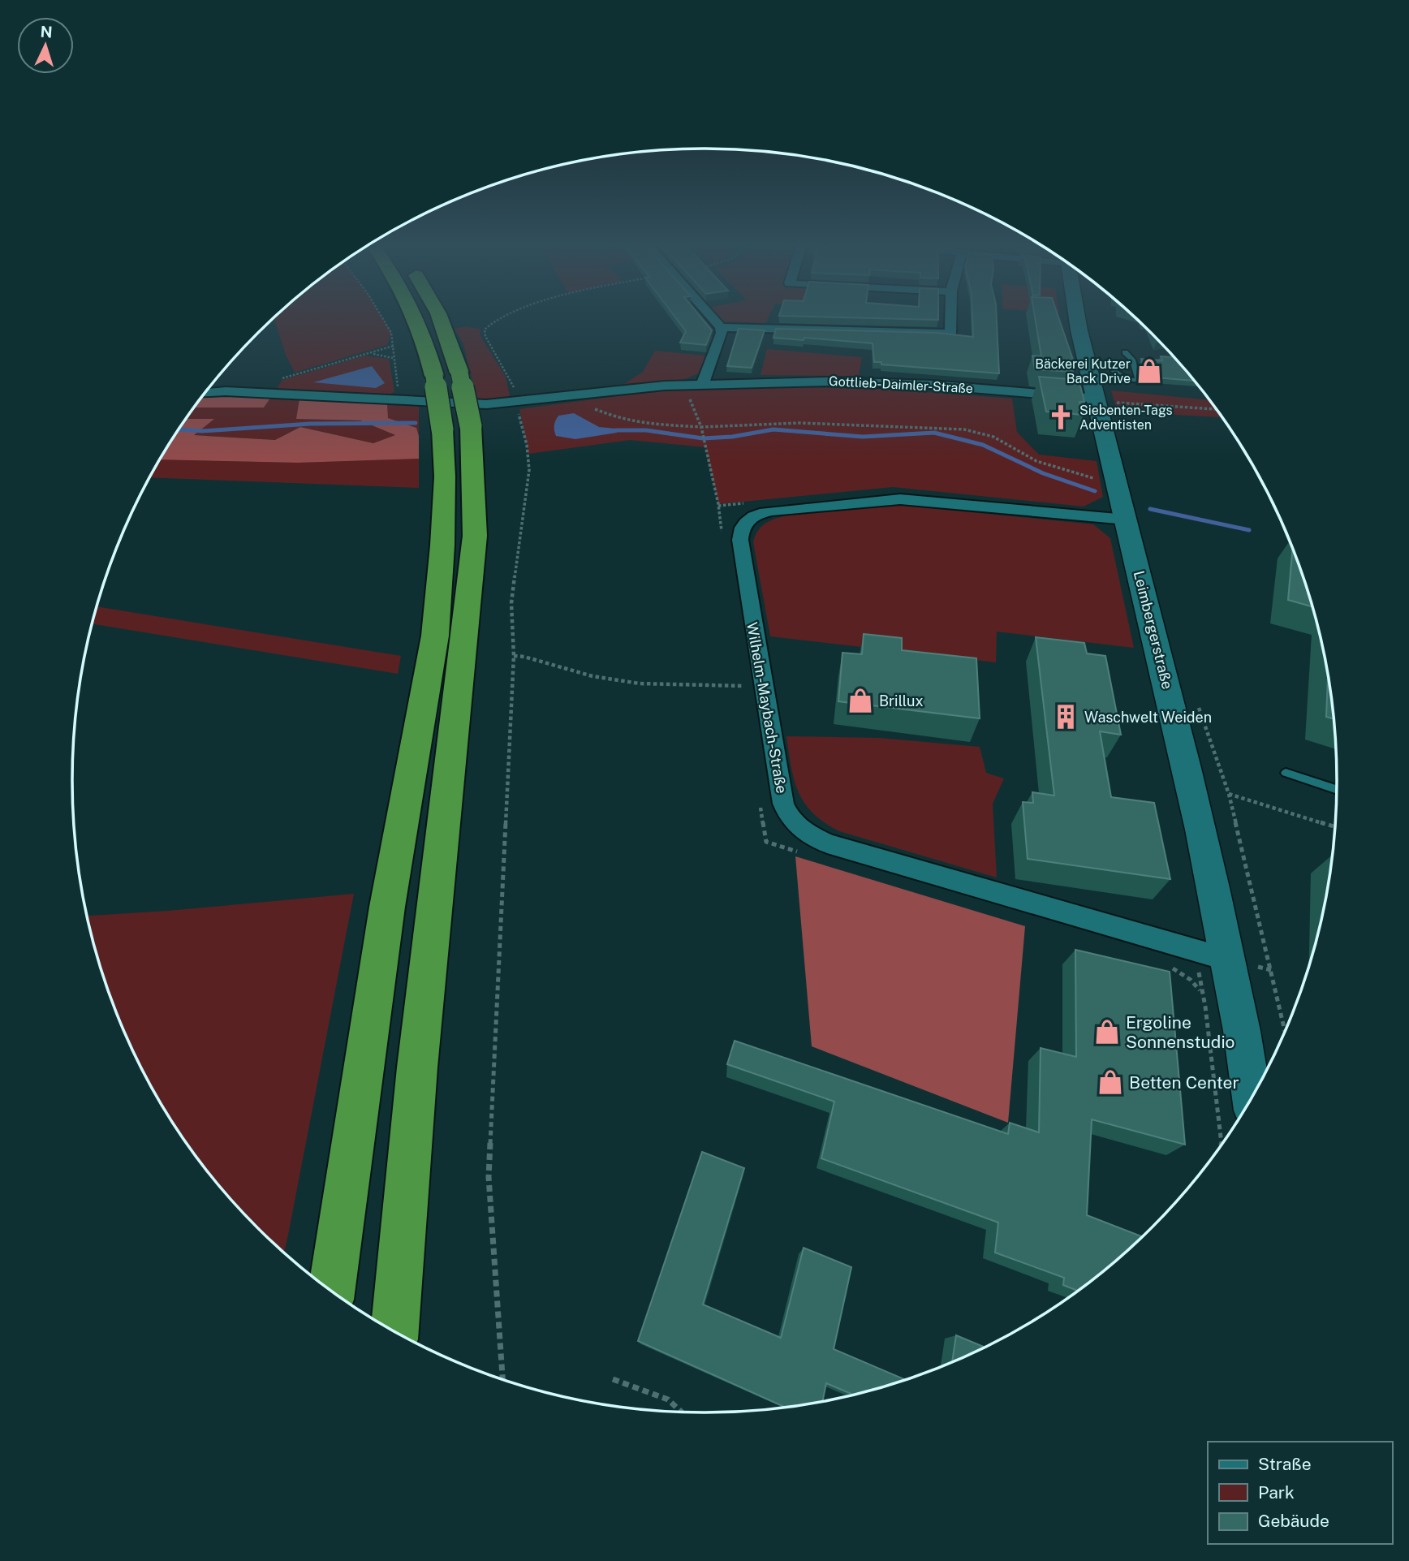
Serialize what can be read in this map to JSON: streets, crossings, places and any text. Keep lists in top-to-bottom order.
{
  "streets": {
    "street": ["Gottlieb-Daimler-Straße", "Leimbergerstraße", "Wilhelm-Maybach-Straße"]
  },
  "crossings": [
    ["Gottlieb-Daimler-Straße", "Leimbergerstraße"],
    ["Leimbergerstraße", "Wilhelm-Maybach-Straße"]
  ],
  "places": {
    "shop": [
      "Bäckerei Kutzer Back Drive",
      "Brillux",
      "Ergoline Sonnenstudio",
      "Betten Center"
    ],
    "church": ["Siebenten-Tags Adventisten"],
    "building": ["Waschwelt Weiden"]
  },
  "legend": ["Straße", "Park", "Gebäude"],
  "north": "top"
}
